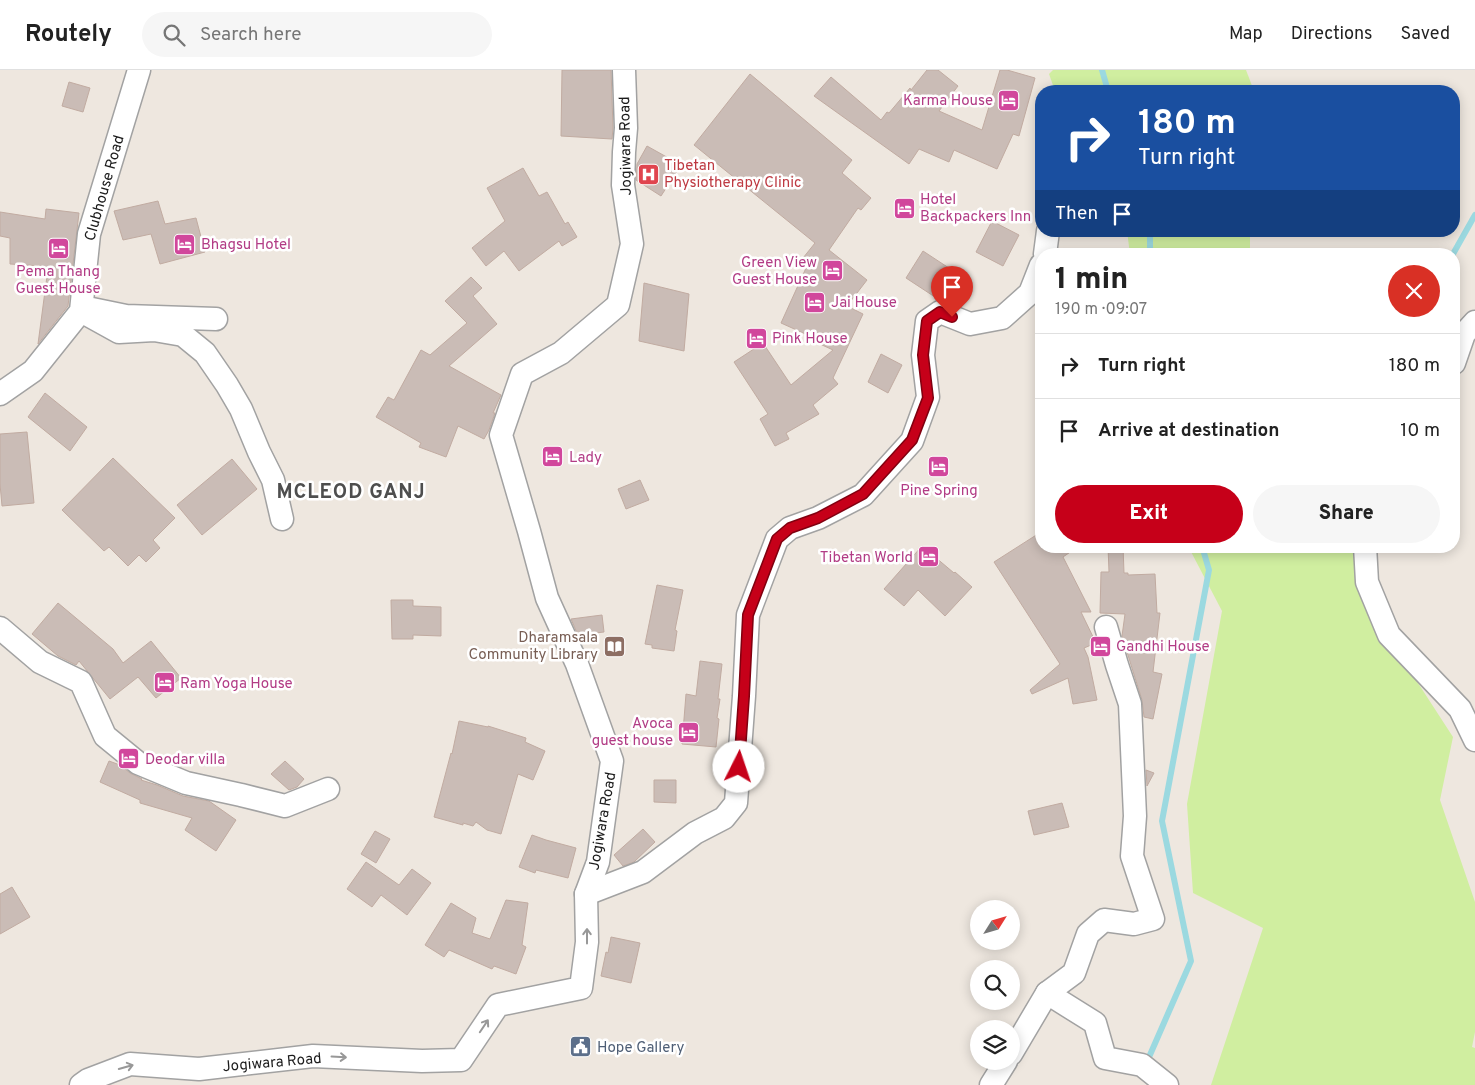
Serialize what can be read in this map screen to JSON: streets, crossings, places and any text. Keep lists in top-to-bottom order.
{
  "streets": {
    "street": ["Jogiwara Road", "Clubhouse Road"]
  },
  "one_way": ["Jogiwara Road"],
  "districts": ["MCLEOD GANJ"],
  "places": {
    "hotel": [
      "Karma House",
      "Hotel Backpackers Inn",
      "Bhagsu Hotel",
      "Pema Thang Guest House",
      "Green View Guest House",
      "Jai House",
      "Pink House",
      "Lady",
      "Pine Spring",
      "Tibetan World",
      "Gandhi House",
      "Ram Yoga House",
      "Avoca guest house",
      "Deodar villa"
    ],
    "hospital": ["Tibetan Physiotherapy Clinic"],
    "library": ["Dharamsala Community Library"],
    "public building": ["Hope Gallery"]
  },
  "north": "top right",
  "page": {
    "header": "Routely",
    "search": "Search here",
    "nav": ["Map", "Directions", "Saved"],
    "turn": ["180 m", "Turn right"],
    "then": "Then",
    "heading": ["1 min", "190 m · 09:07"],
    "list": [
      {
        "name": "Turn right",
        "value": "180 m"
      },
      {
        "name": "Arrive at destination",
        "value": "10 m"
      }
    ],
    "buttons": ["Exit", "Share"]
  }
}
